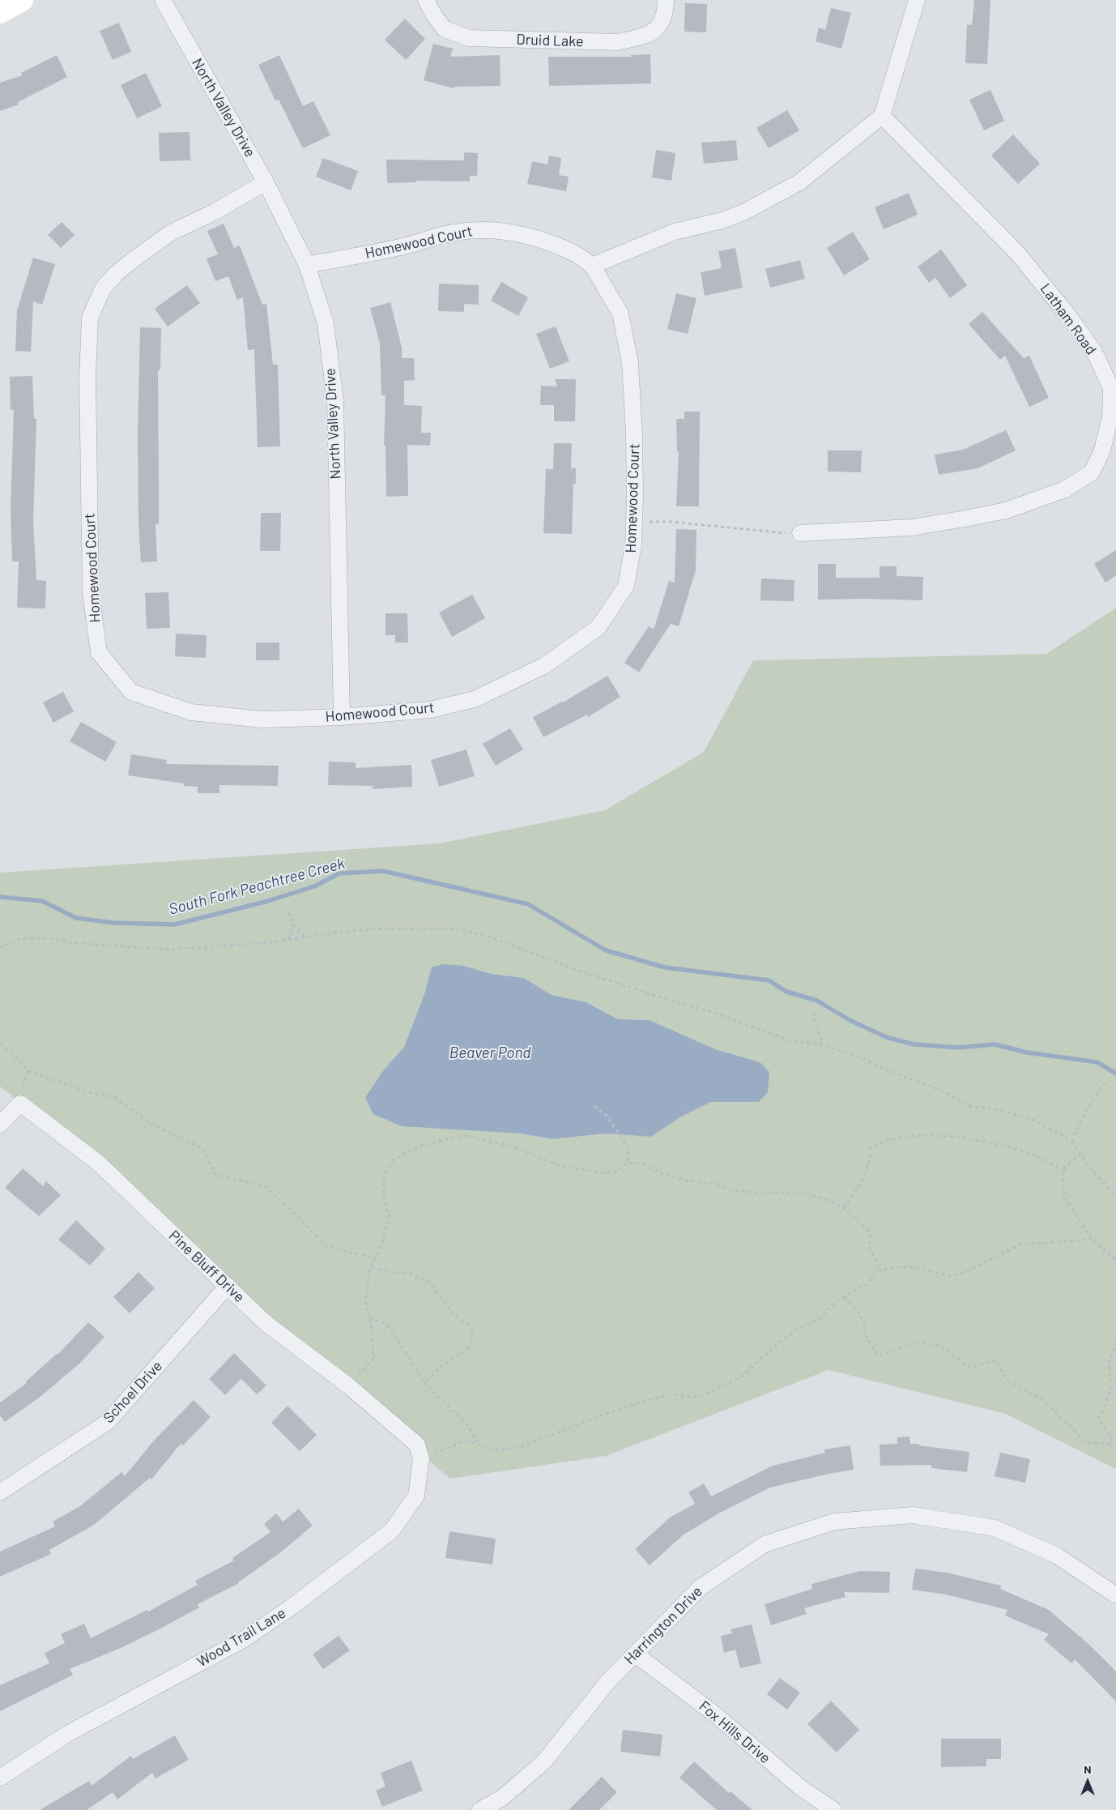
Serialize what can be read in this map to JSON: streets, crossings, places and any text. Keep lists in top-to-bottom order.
{
  "streets": {
    "street": [
      "Druid Lake",
      "North Valley Drive",
      "Homewood Court",
      "Latham Road",
      "Pine Bluff Drive",
      "Schoel Drive",
      "Harrington Drive",
      "Wood Trail Lane",
      "Fox Hills Drive"
    ]
  },
  "crossings": [
    ["North Valley Drive", "Homewood Court"],
    ["Pine Bluff Drive", "Schoel Drive"],
    ["Pine Bluff Drive", "Wood Trail Lane"],
    ["Harrington Drive", "Fox Hills Drive"]
  ],
  "water": ["South Fork Peachtree Creek", "Beaver Pond"],
  "north": "top"
}
